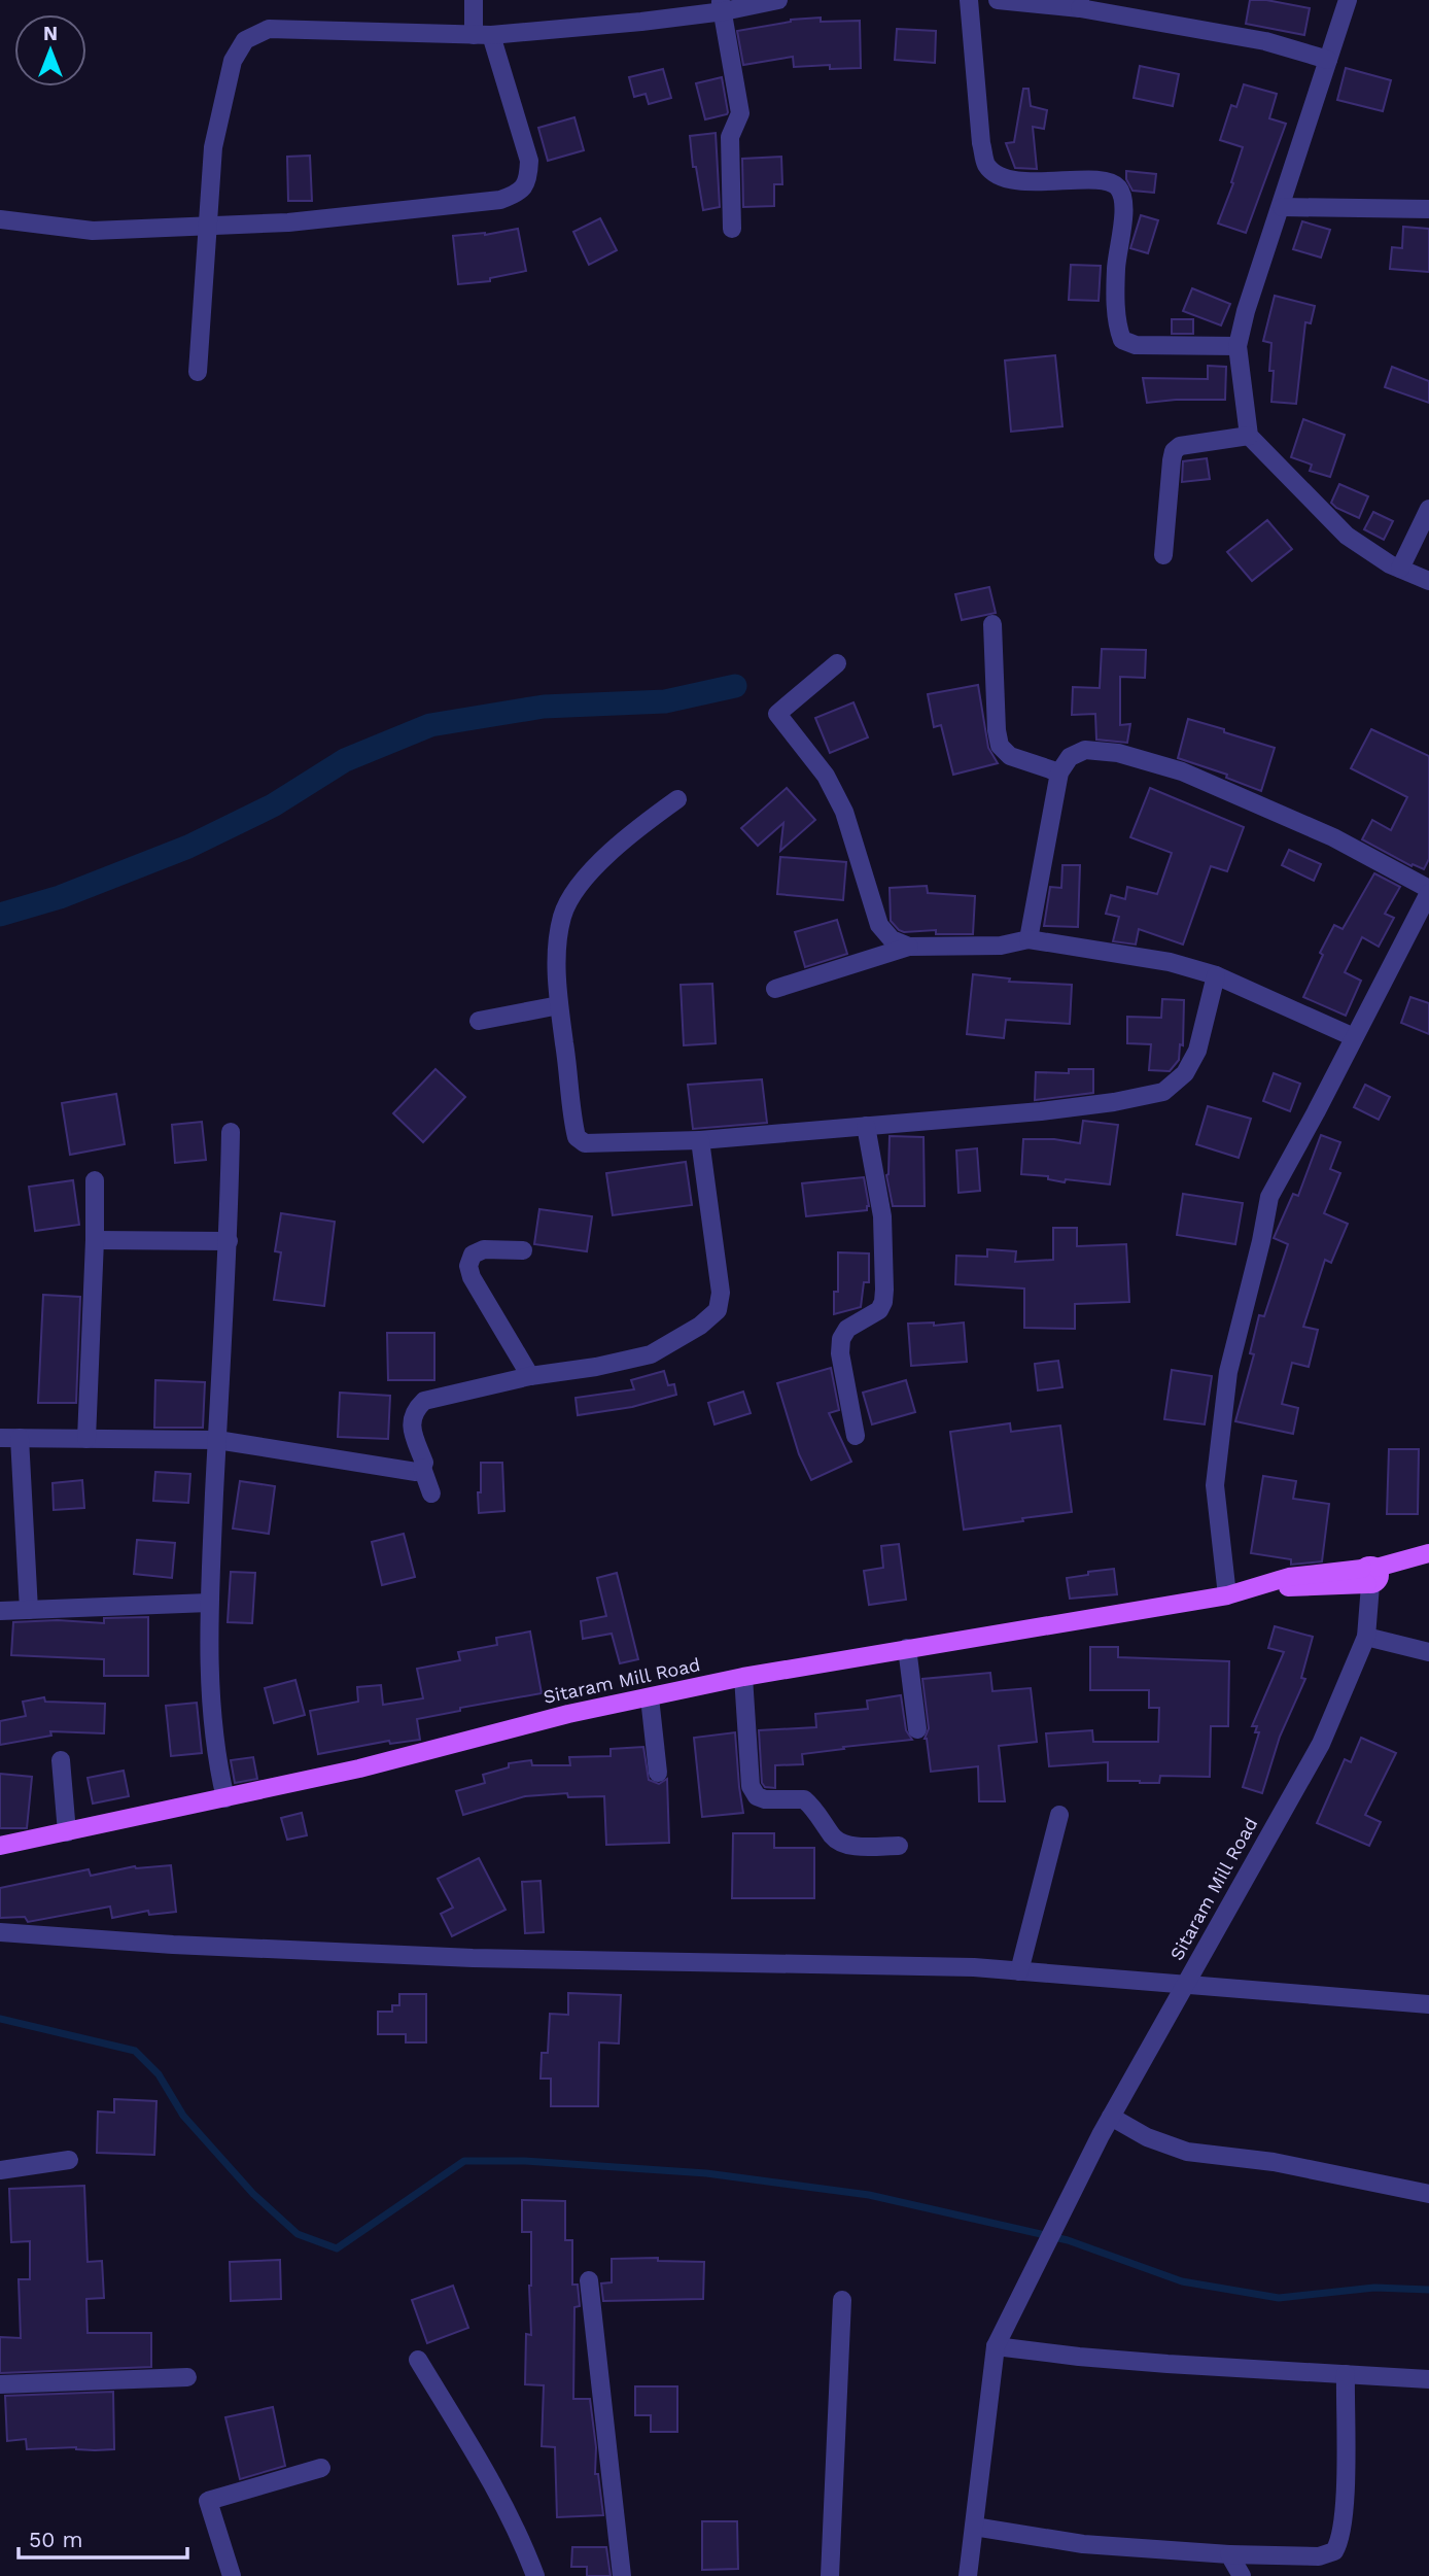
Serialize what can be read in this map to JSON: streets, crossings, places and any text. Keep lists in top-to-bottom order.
{
  "streets": {
    "main road": ["Sitaram Mill Road"]
  },
  "scale_bar": "50 m",
  "north": "top"
}
